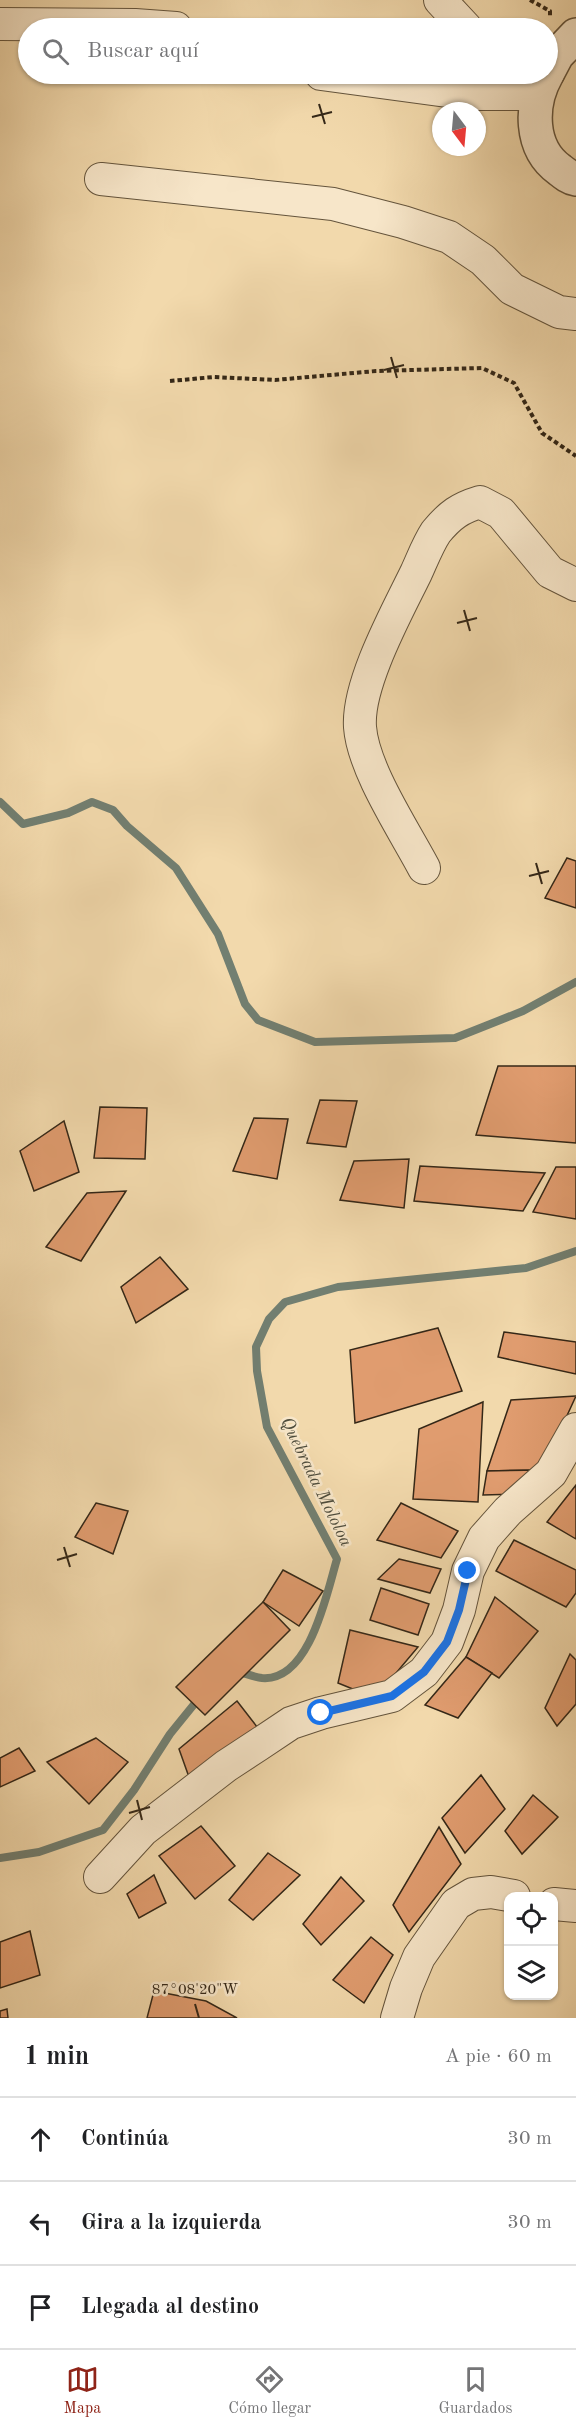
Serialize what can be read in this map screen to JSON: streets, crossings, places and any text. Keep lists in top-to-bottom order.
{
  "water": ["Quebrada Mololoa"],
  "north": "bottom",
  "page": {
    "search": "Buscar aquí",
    "heading": ["1 min", "A pie · 60 m"],
    "list": [
      ["Continúa", "30 m"],
      ["Gira a la izquierda", "30 m"],
      "Llegada al destino"
    ],
    "nav": ["Mapa", "Cómo llegar", "Guardados"]
  },
  "coordinates": ["87°08'20\"W"]
}
